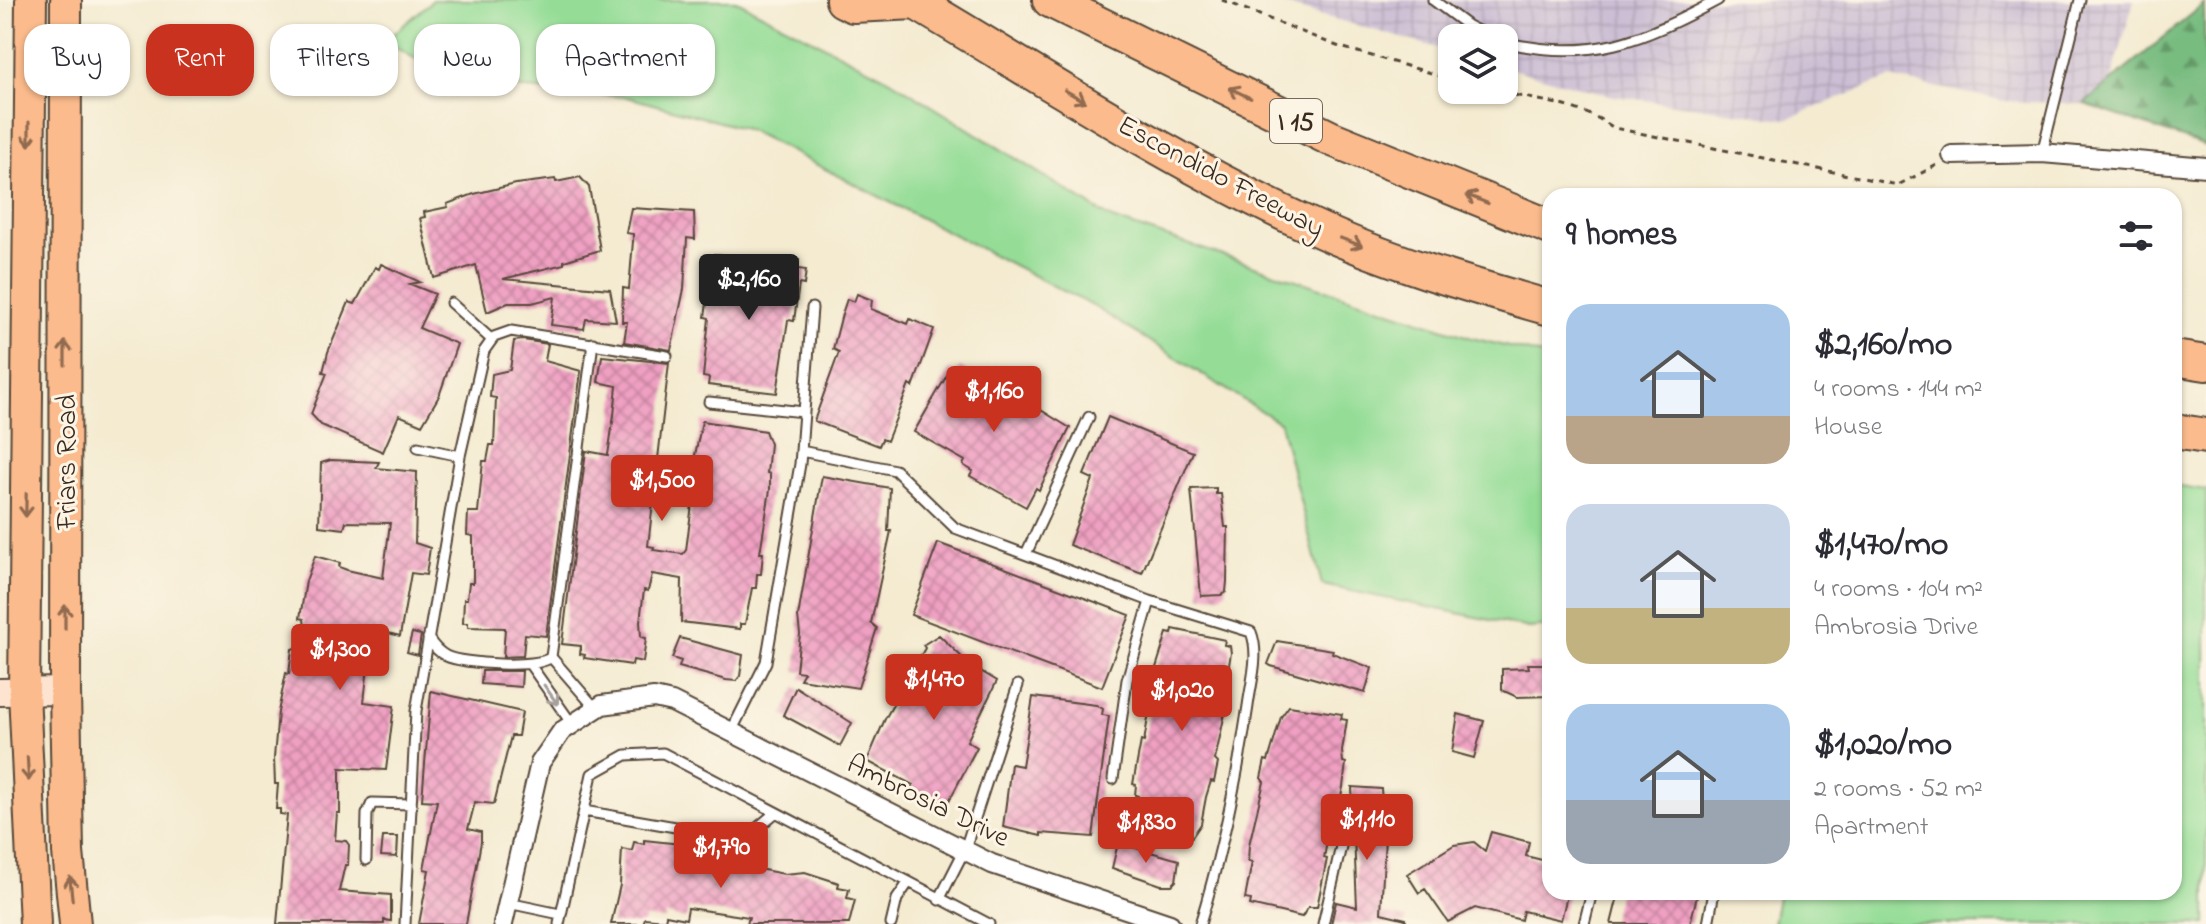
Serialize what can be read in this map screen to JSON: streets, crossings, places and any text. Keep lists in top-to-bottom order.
{
  "streets": {
    "highway": ["I 15", "Escondido Freeway"],
    "main road": ["Friars Road"],
    "street": ["Ambrosia Drive"]
  },
  "page": {
    "chip": [
      "Buy",
      "Rent",
      "Filters",
      "New",
      "Apartment"
    ],
    "heading": "9 homes",
    "price": [
      "$2,160",
      "$1,160",
      "$1,500",
      "$1,300",
      "$1,470",
      "$1,020",
      "$1,110",
      "$1,830",
      "$1,790"
    ],
    "list": [
      {
        "name": "$2,160/mo",
        "note": "4 rooms · 144 m² · House"
      },
      {
        "name": "$1,470/mo",
        "note": "4 rooms · 104 m² · Ambrosia Drive"
      },
      {
        "name": "$1,020/mo",
        "note": "2 rooms · 52 m² · Apartment"
      }
    ]
  }
}
